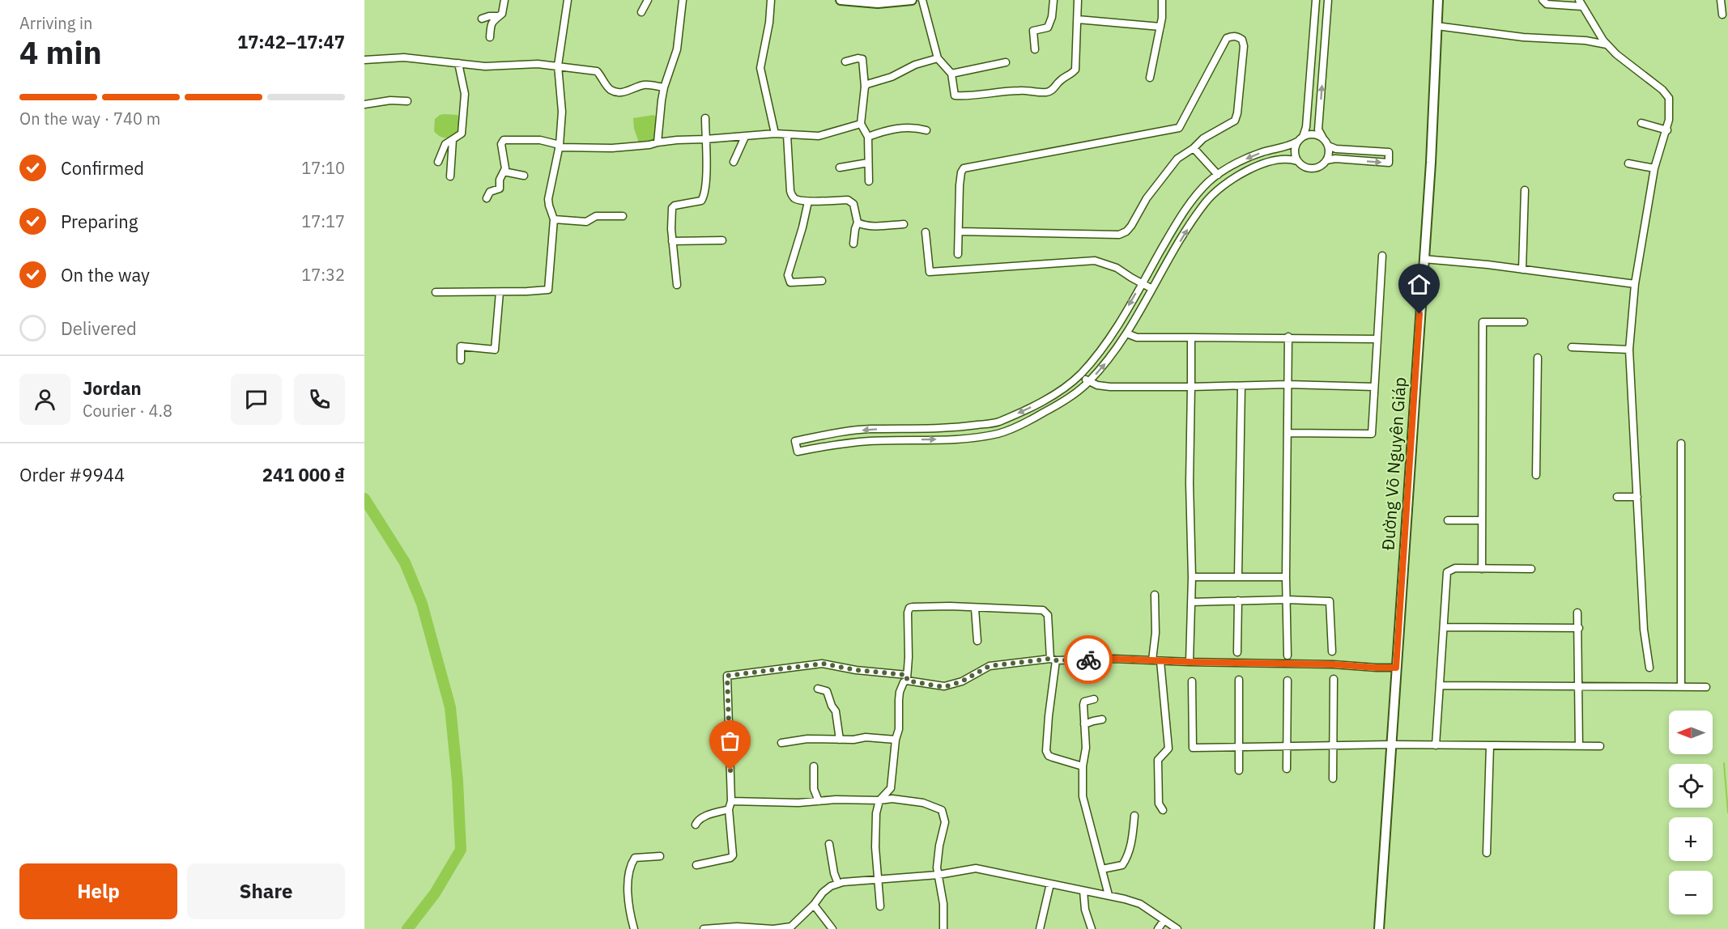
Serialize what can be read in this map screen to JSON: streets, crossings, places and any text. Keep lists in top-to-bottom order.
{
  "streets": {
    "main road": ["Đường Võ Nguyên Giáp"]
  },
  "north": "left",
  "page": {
    "heading": ["4 min", "Arriving in", "17:42–17:47"],
    "panel": [
      "Jordan",
      "Courier · 4.8",
      "Order #9944",
      "241 000 ₫"
    ],
    "bar": "On the way · 740 m",
    "list": [
      ["Confirmed", "17:10"],
      ["Preparing", "17:17"],
      ["On the way", "17:32"],
      "Delivered"
    ],
    "map_buttons": ["+", "−"],
    "buttons": ["Help", "Share"]
  }
}
